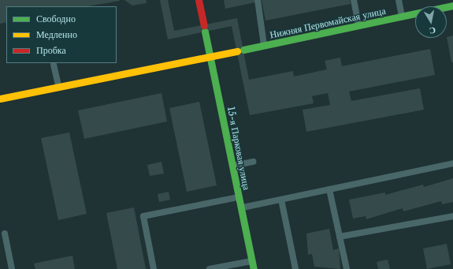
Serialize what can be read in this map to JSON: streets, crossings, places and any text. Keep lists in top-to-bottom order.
{
  "streets": {
    "street": ["Нижняя Первомайская улица", "15-я Парковая улица"]
  },
  "crossings": [
    ["Нижняя Первомайская улица", "15-я Парковая улица"]
  ],
  "legend": ["Свободно", "Медленно", "Пробка"],
  "north": "bottom"
}
